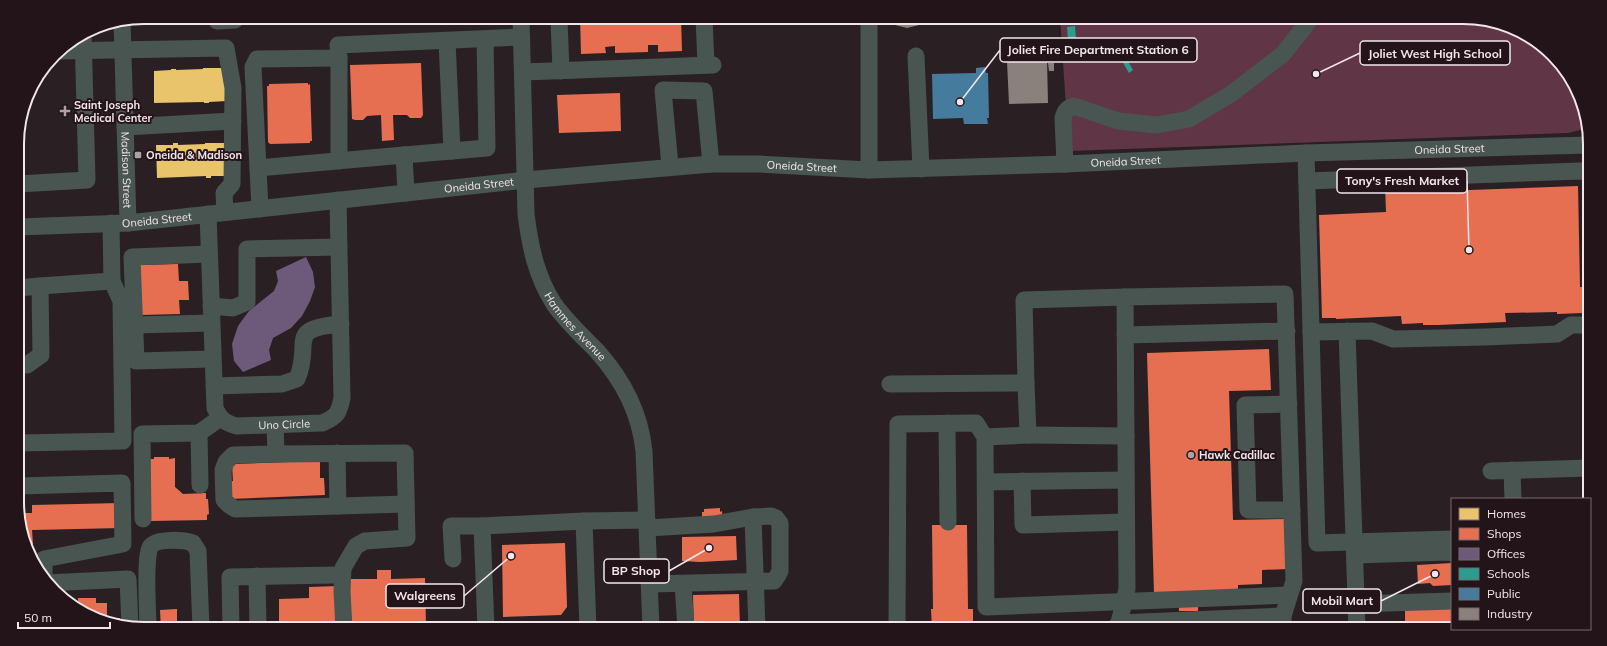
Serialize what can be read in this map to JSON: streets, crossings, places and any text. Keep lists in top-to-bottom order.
{
  "streets": {
    "street": [
      "Oneida Street",
      "Madison Street",
      "Hammes Avenue",
      "Uno Circle"
    ]
  },
  "crossings": [
    ["Oneida Street", "Madison Street"],
    ["Oneida Street", "Hammes Avenue"],
    ["Oneida Street", "Uno Circle"]
  ],
  "places": {
    "other": [
      "Joliet West High School",
      "Joliet Fire Department Station 6",
      "Tony's Fresh Market",
      "Hawk Cadillac",
      "BP Shop",
      "Walgreens",
      "Mobil Mart"
    ],
    "health": ["Saint Joseph Medical Center"],
    "transit": ["Oneida & Madison"]
  },
  "legend": [
    "Homes",
    "Shops",
    "Offices",
    "Schools",
    "Public",
    "Industry"
  ],
  "scale_bar": "50 m"
}
